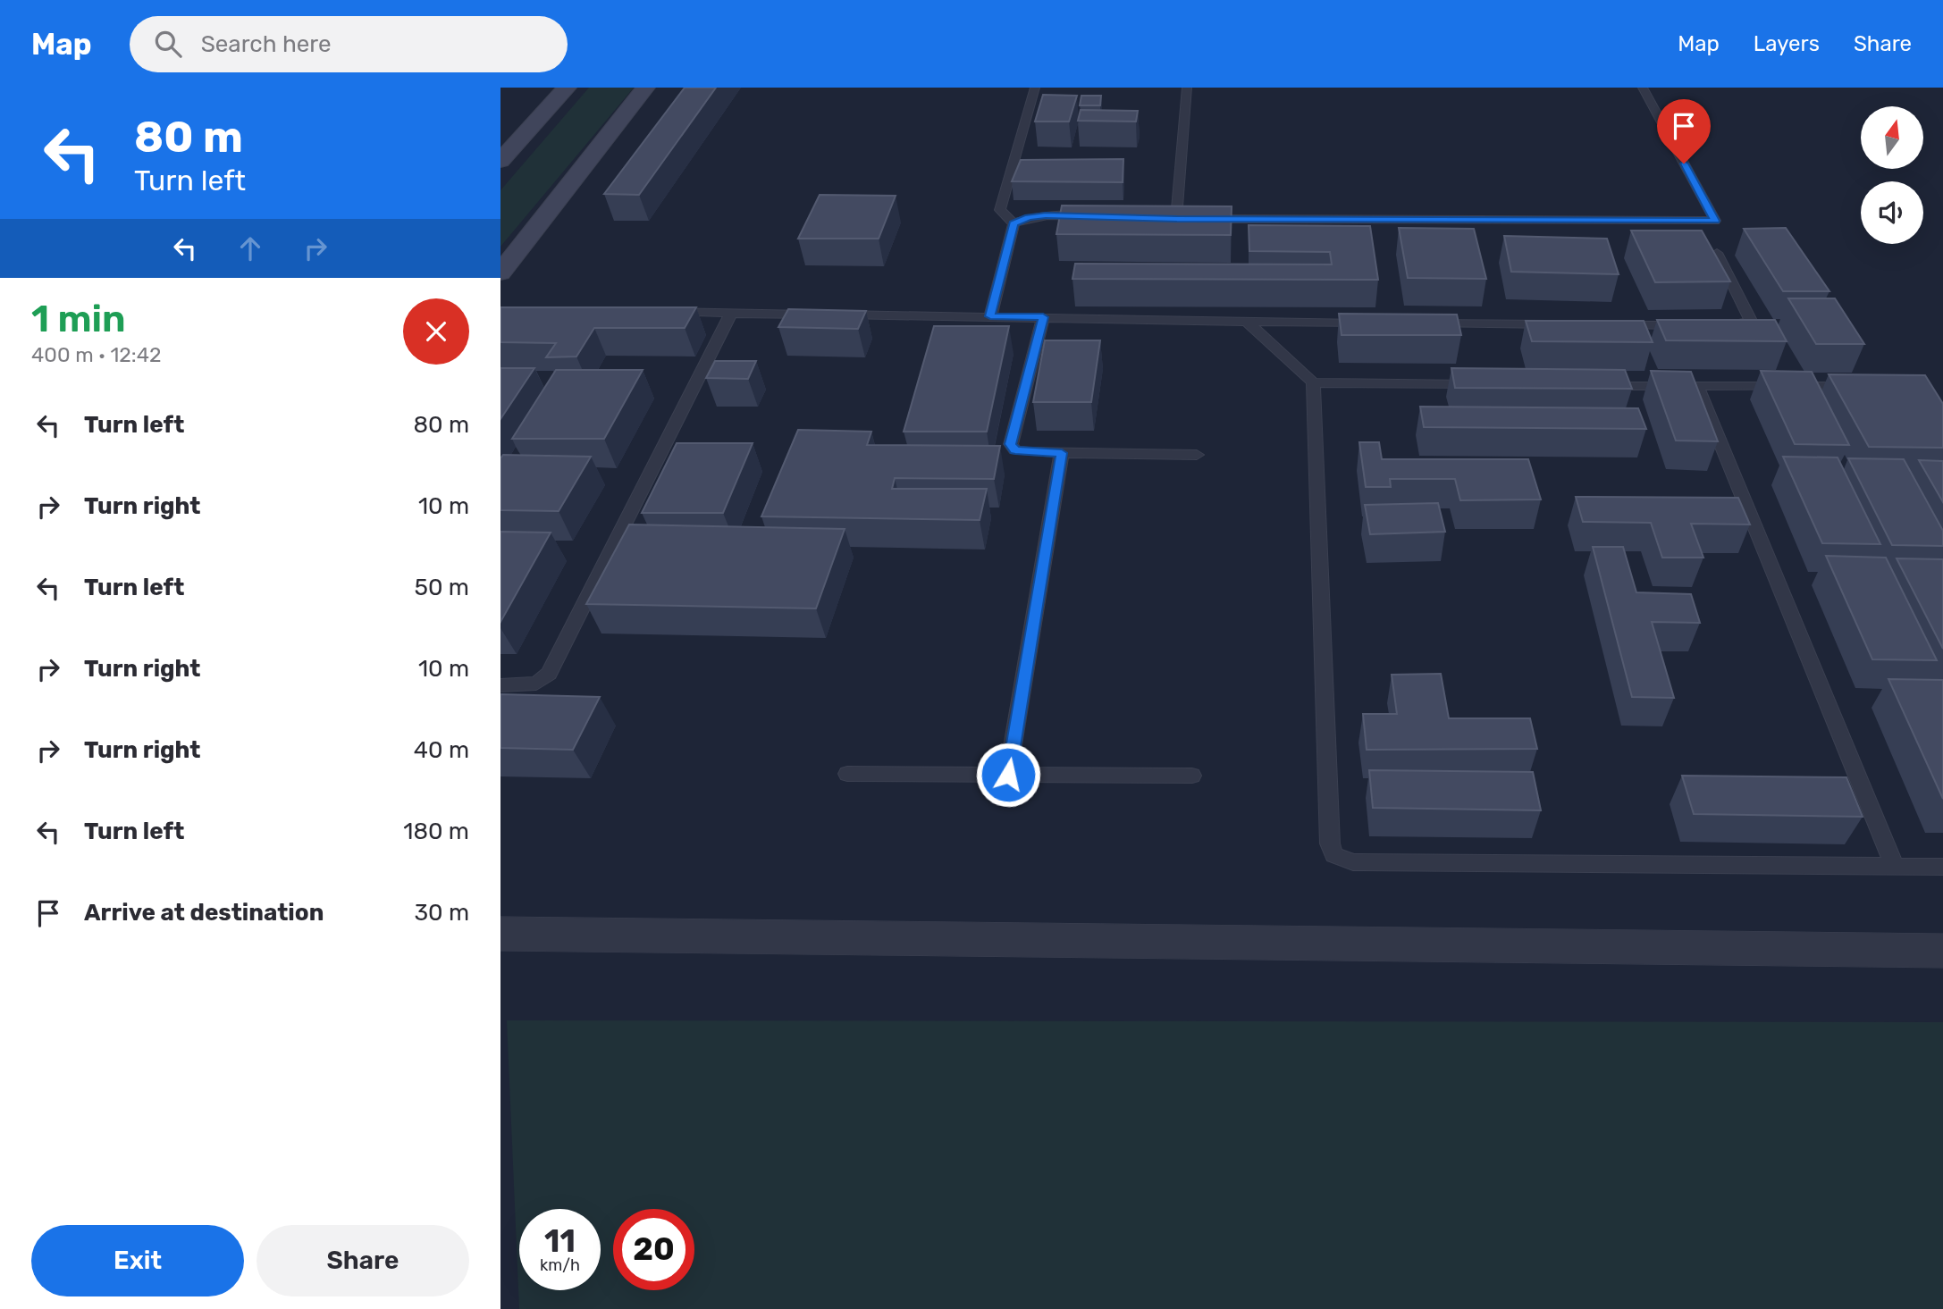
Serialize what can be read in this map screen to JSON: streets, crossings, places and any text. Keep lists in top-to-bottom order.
{
  "north": "top",
  "page": {
    "header": "Map",
    "search": "Search here",
    "nav": ["Map", "Layers", "Share"],
    "turn": ["80 m", "Turn left"],
    "heading": ["1 min", "400 m · 12:42"],
    "list": [
      {
        "name": "Turn left",
        "value": "80 m"
      },
      {
        "name": "Turn right",
        "value": "10 m"
      },
      {
        "name": "Turn left",
        "value": "50 m"
      },
      {
        "name": "Turn right",
        "value": "10 m"
      },
      {
        "name": "Turn right",
        "value": "40 m"
      },
      {
        "name": "Turn left",
        "value": "180 m"
      },
      {
        "name": "Arrive at destination",
        "value": "30 m"
      }
    ],
    "speed": "11 km/h",
    "limit": "20",
    "buttons": ["Exit", "Share"]
  }
}
